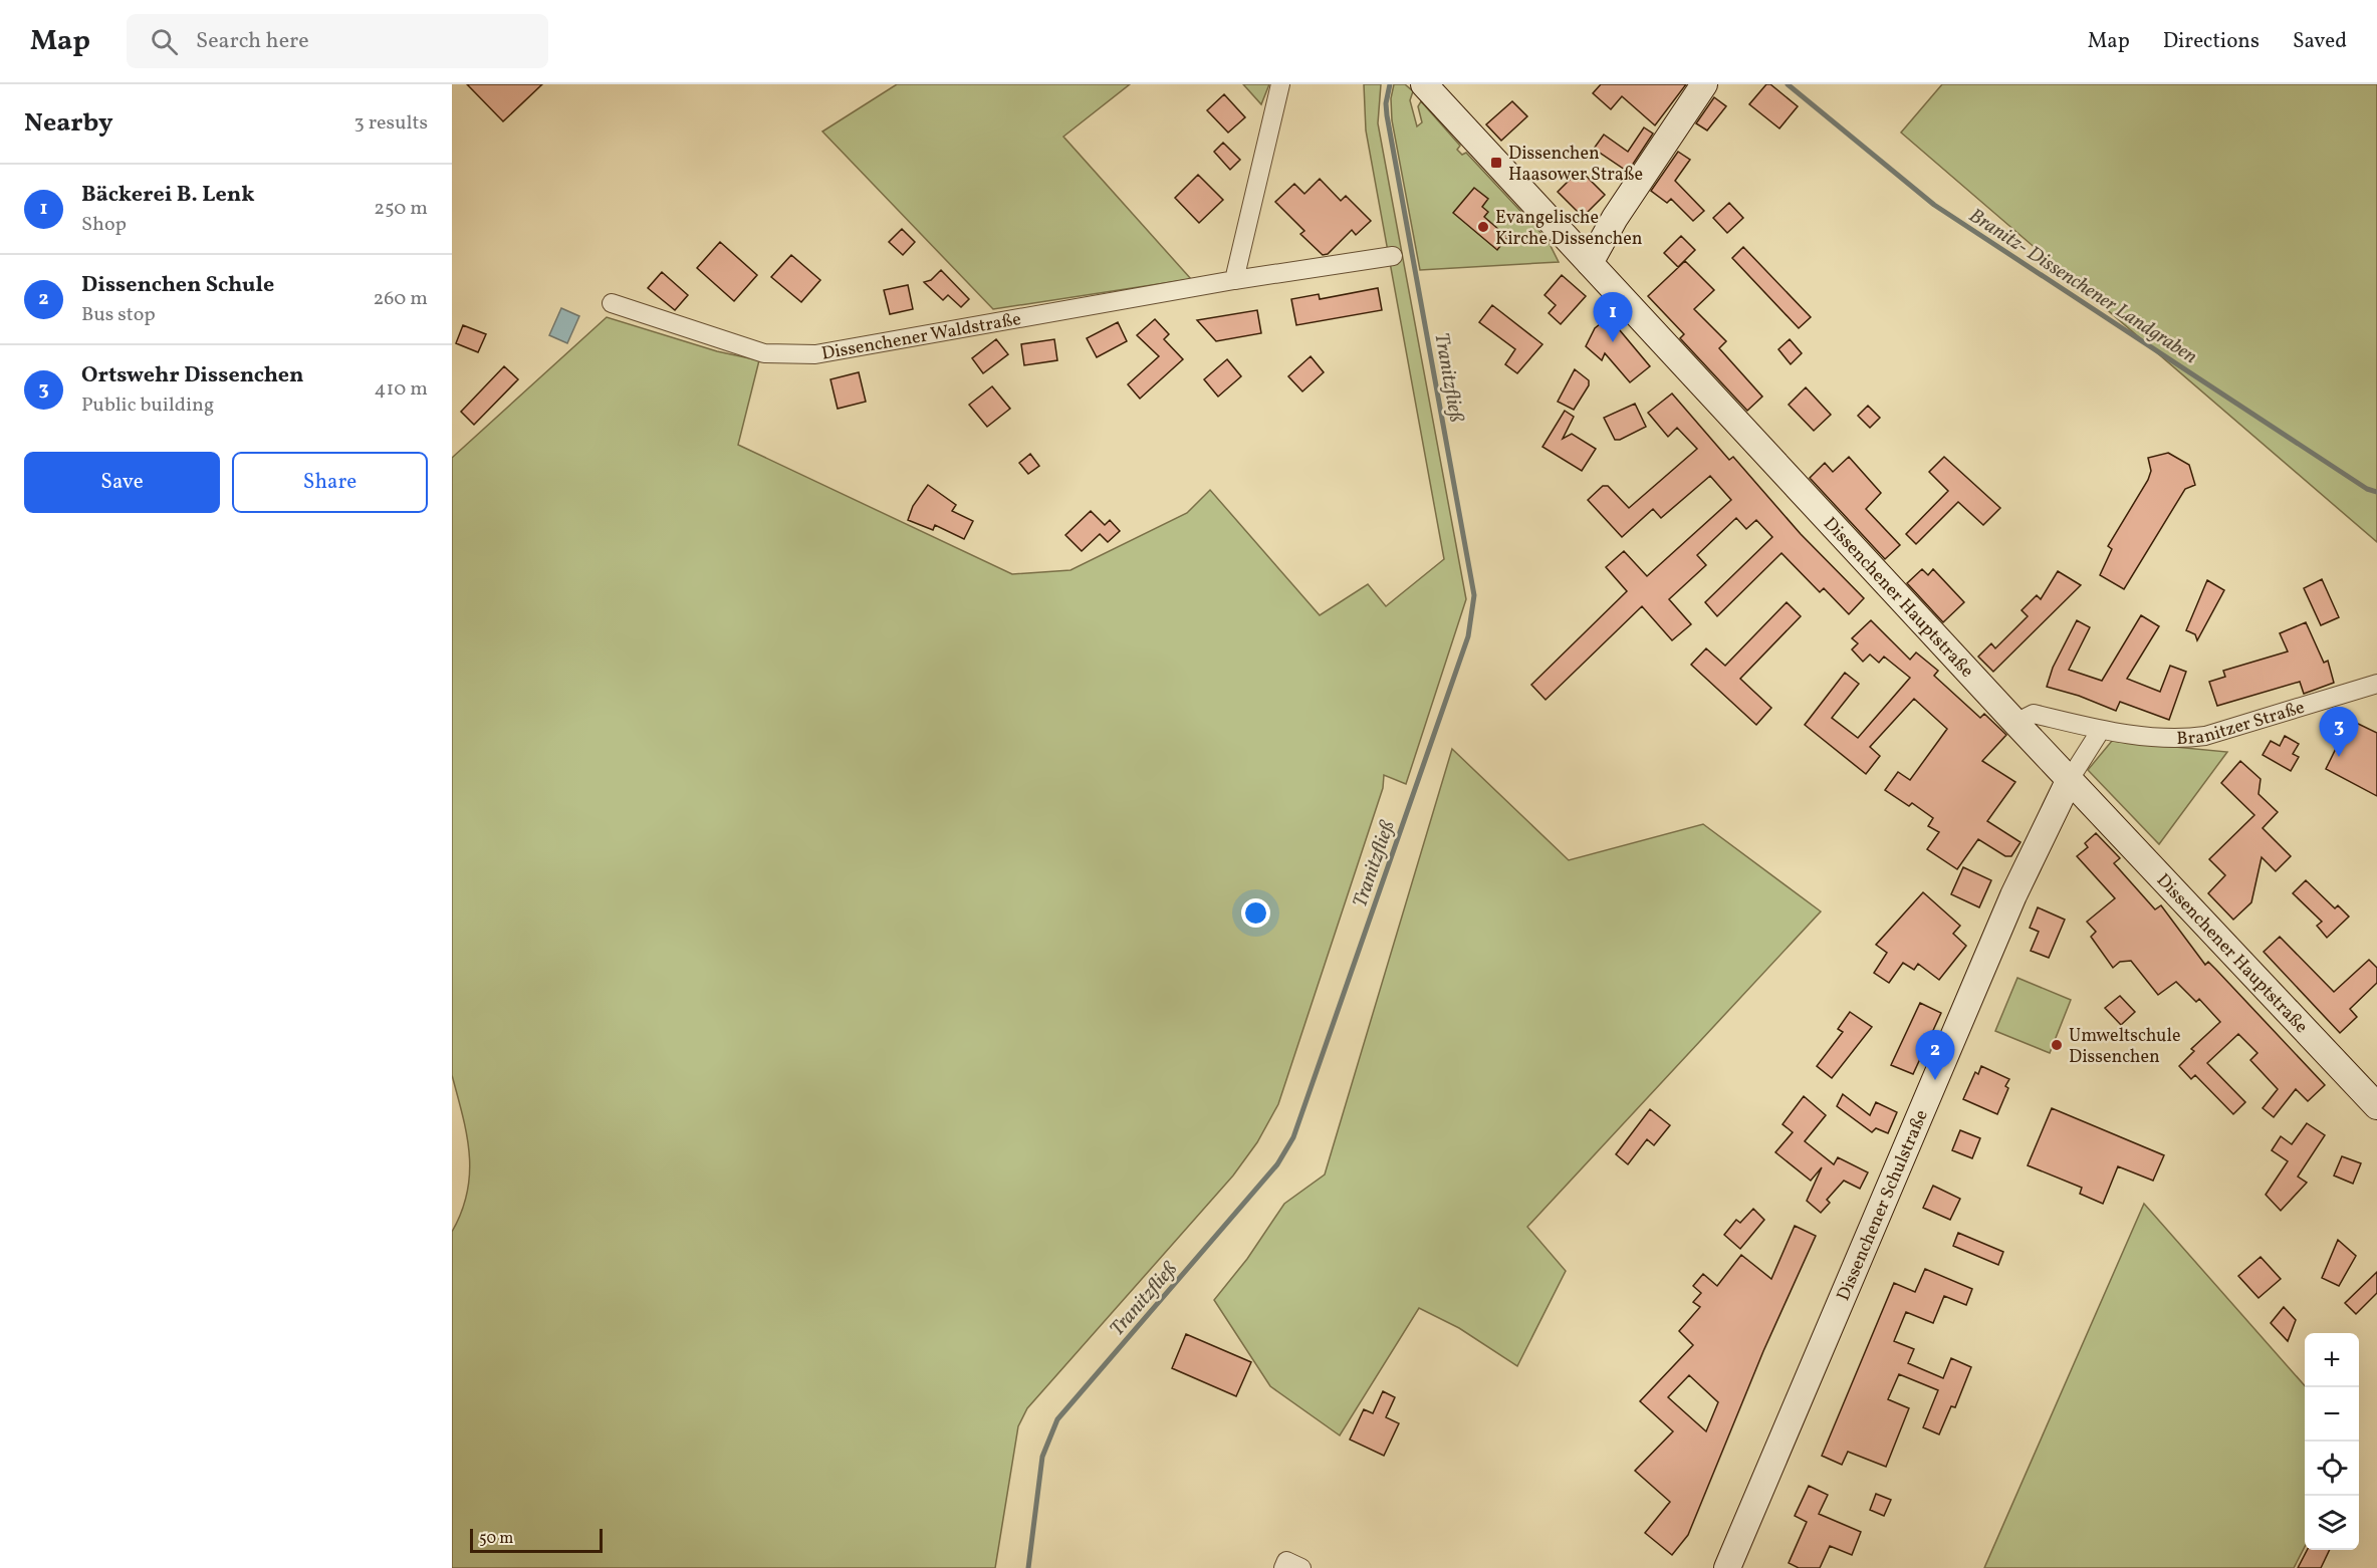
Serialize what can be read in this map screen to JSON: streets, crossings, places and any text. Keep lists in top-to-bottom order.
{
  "streets": {
    "main road": ["Dissenchener Hauptstraße", "Dissenchener Schulstraße"],
    "street": ["Dissenchener Waldstraße", "Branitzer Straße"]
  },
  "crossings": [
    ["Dissenchener Hauptstraße", "Branitzer Straße"],
    ["Dissenchener Hauptstraße", "Dissenchener Schulstraße"]
  ],
  "water": ["Branitz- Dissenchener Landgraben", "Tranitzfließ"],
  "places": {
    "transit": ["Dissenchen Haasower Straße"],
    "other": ["Evangelische Kirche Dissenchen", "Umweltschule Dissenchen"]
  },
  "scale_bar": "50 m",
  "page": {
    "header": "Map",
    "search": "Search here",
    "nav": ["Map", "Directions", "Saved"],
    "heading": ["Nearby", "3 results"],
    "list": [
      {
        "mark": "1",
        "name": "Bäckerei B. Lenk",
        "note": "Shop",
        "value": "250 m"
      },
      {
        "mark": "2",
        "name": "Dissenchen Schule",
        "note": "Bus stop",
        "value": "260 m"
      },
      {
        "mark": "3",
        "name": "Ortswehr Dissenchen",
        "note": "Public building",
        "value": "410 m"
      }
    ],
    "pins": ["1", "3", "2"],
    "buttons": ["Save", "Share"],
    "map_buttons": ["+", "−"],
    "scale": "50 m"
  }
}
